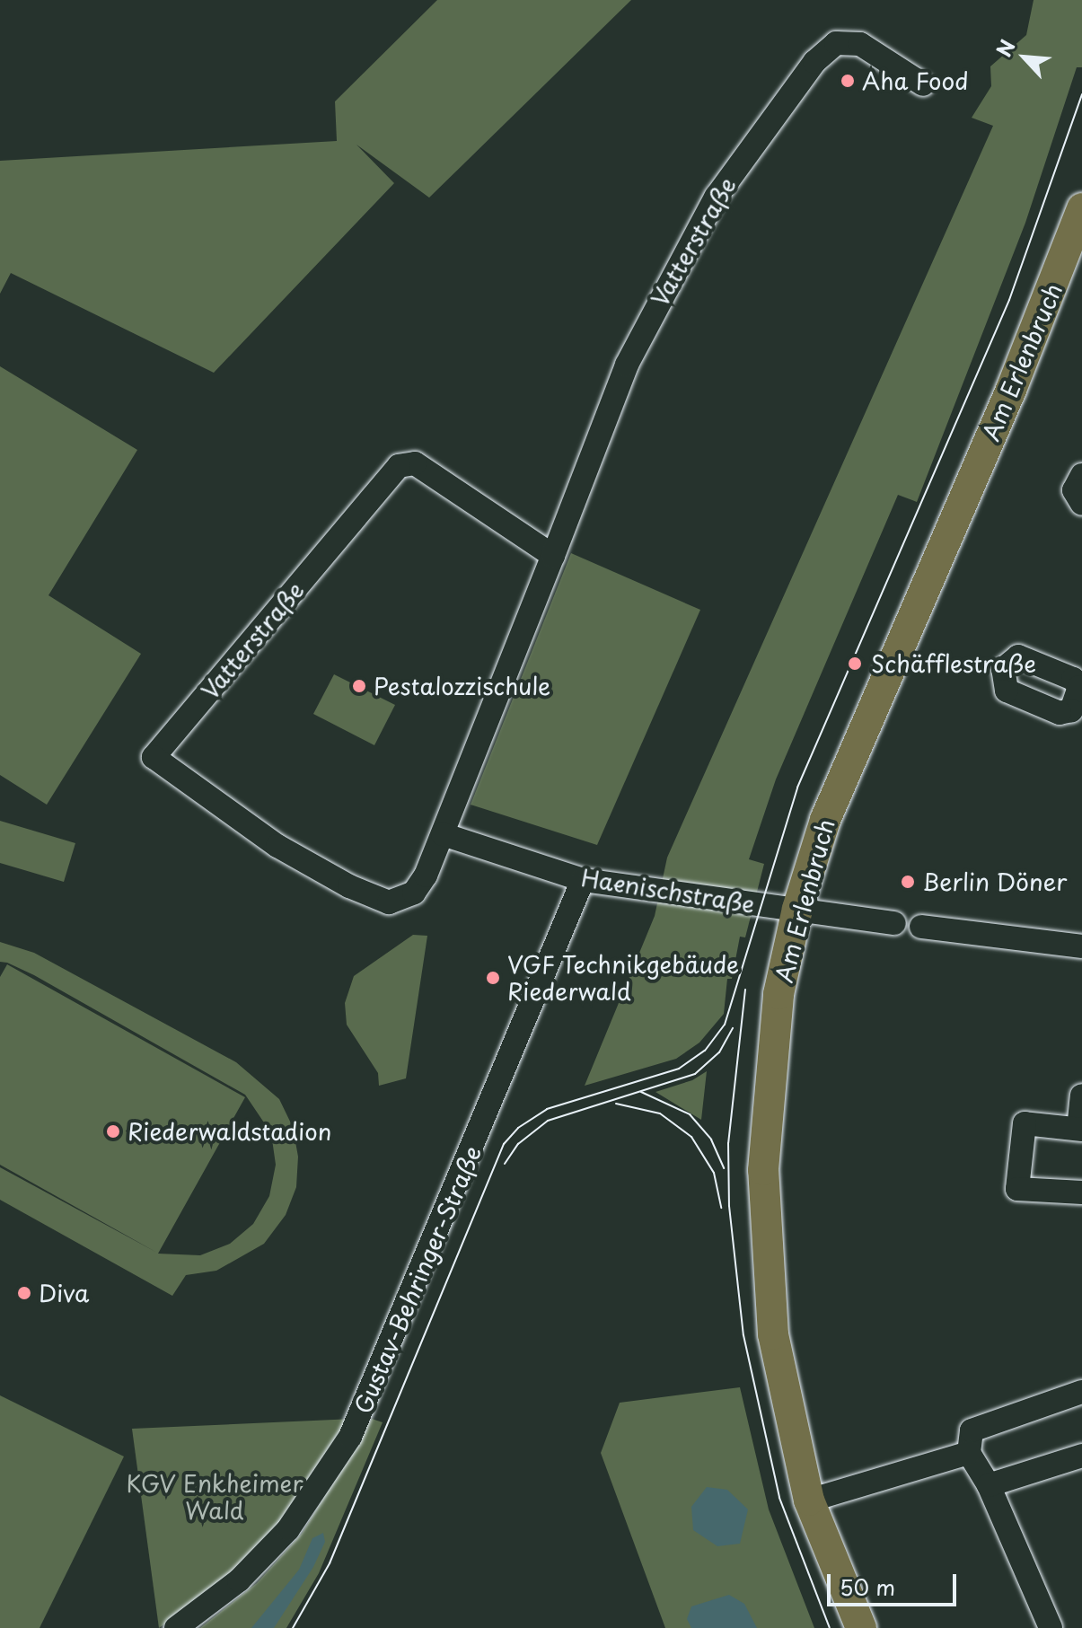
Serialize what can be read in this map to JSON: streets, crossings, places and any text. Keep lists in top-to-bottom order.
{
  "streets": {
    "main road": ["Am Erlenbruch"],
    "street": ["Vatterstraße", "Haenischstraße", "Gustav-Behringer-Straße"]
  },
  "crossings": [
    ["Vatterstraße", "Haenischstraße"],
    ["Am Erlenbruch", "Haenischstraße"],
    ["Haenischstraße", "Gustav-Behringer-Straße"]
  ],
  "parks": ["KGV Enkheimer Wald"],
  "places": [
    "Aha Food",
    "Schäfflestraße",
    "Pestalozzischule",
    "Berlin Döner",
    "VGF Technikgebäude Riederwald",
    "Riederwaldstadion",
    "Diva"
  ],
  "scale_bar": "50 m",
  "north": "top left"
}
